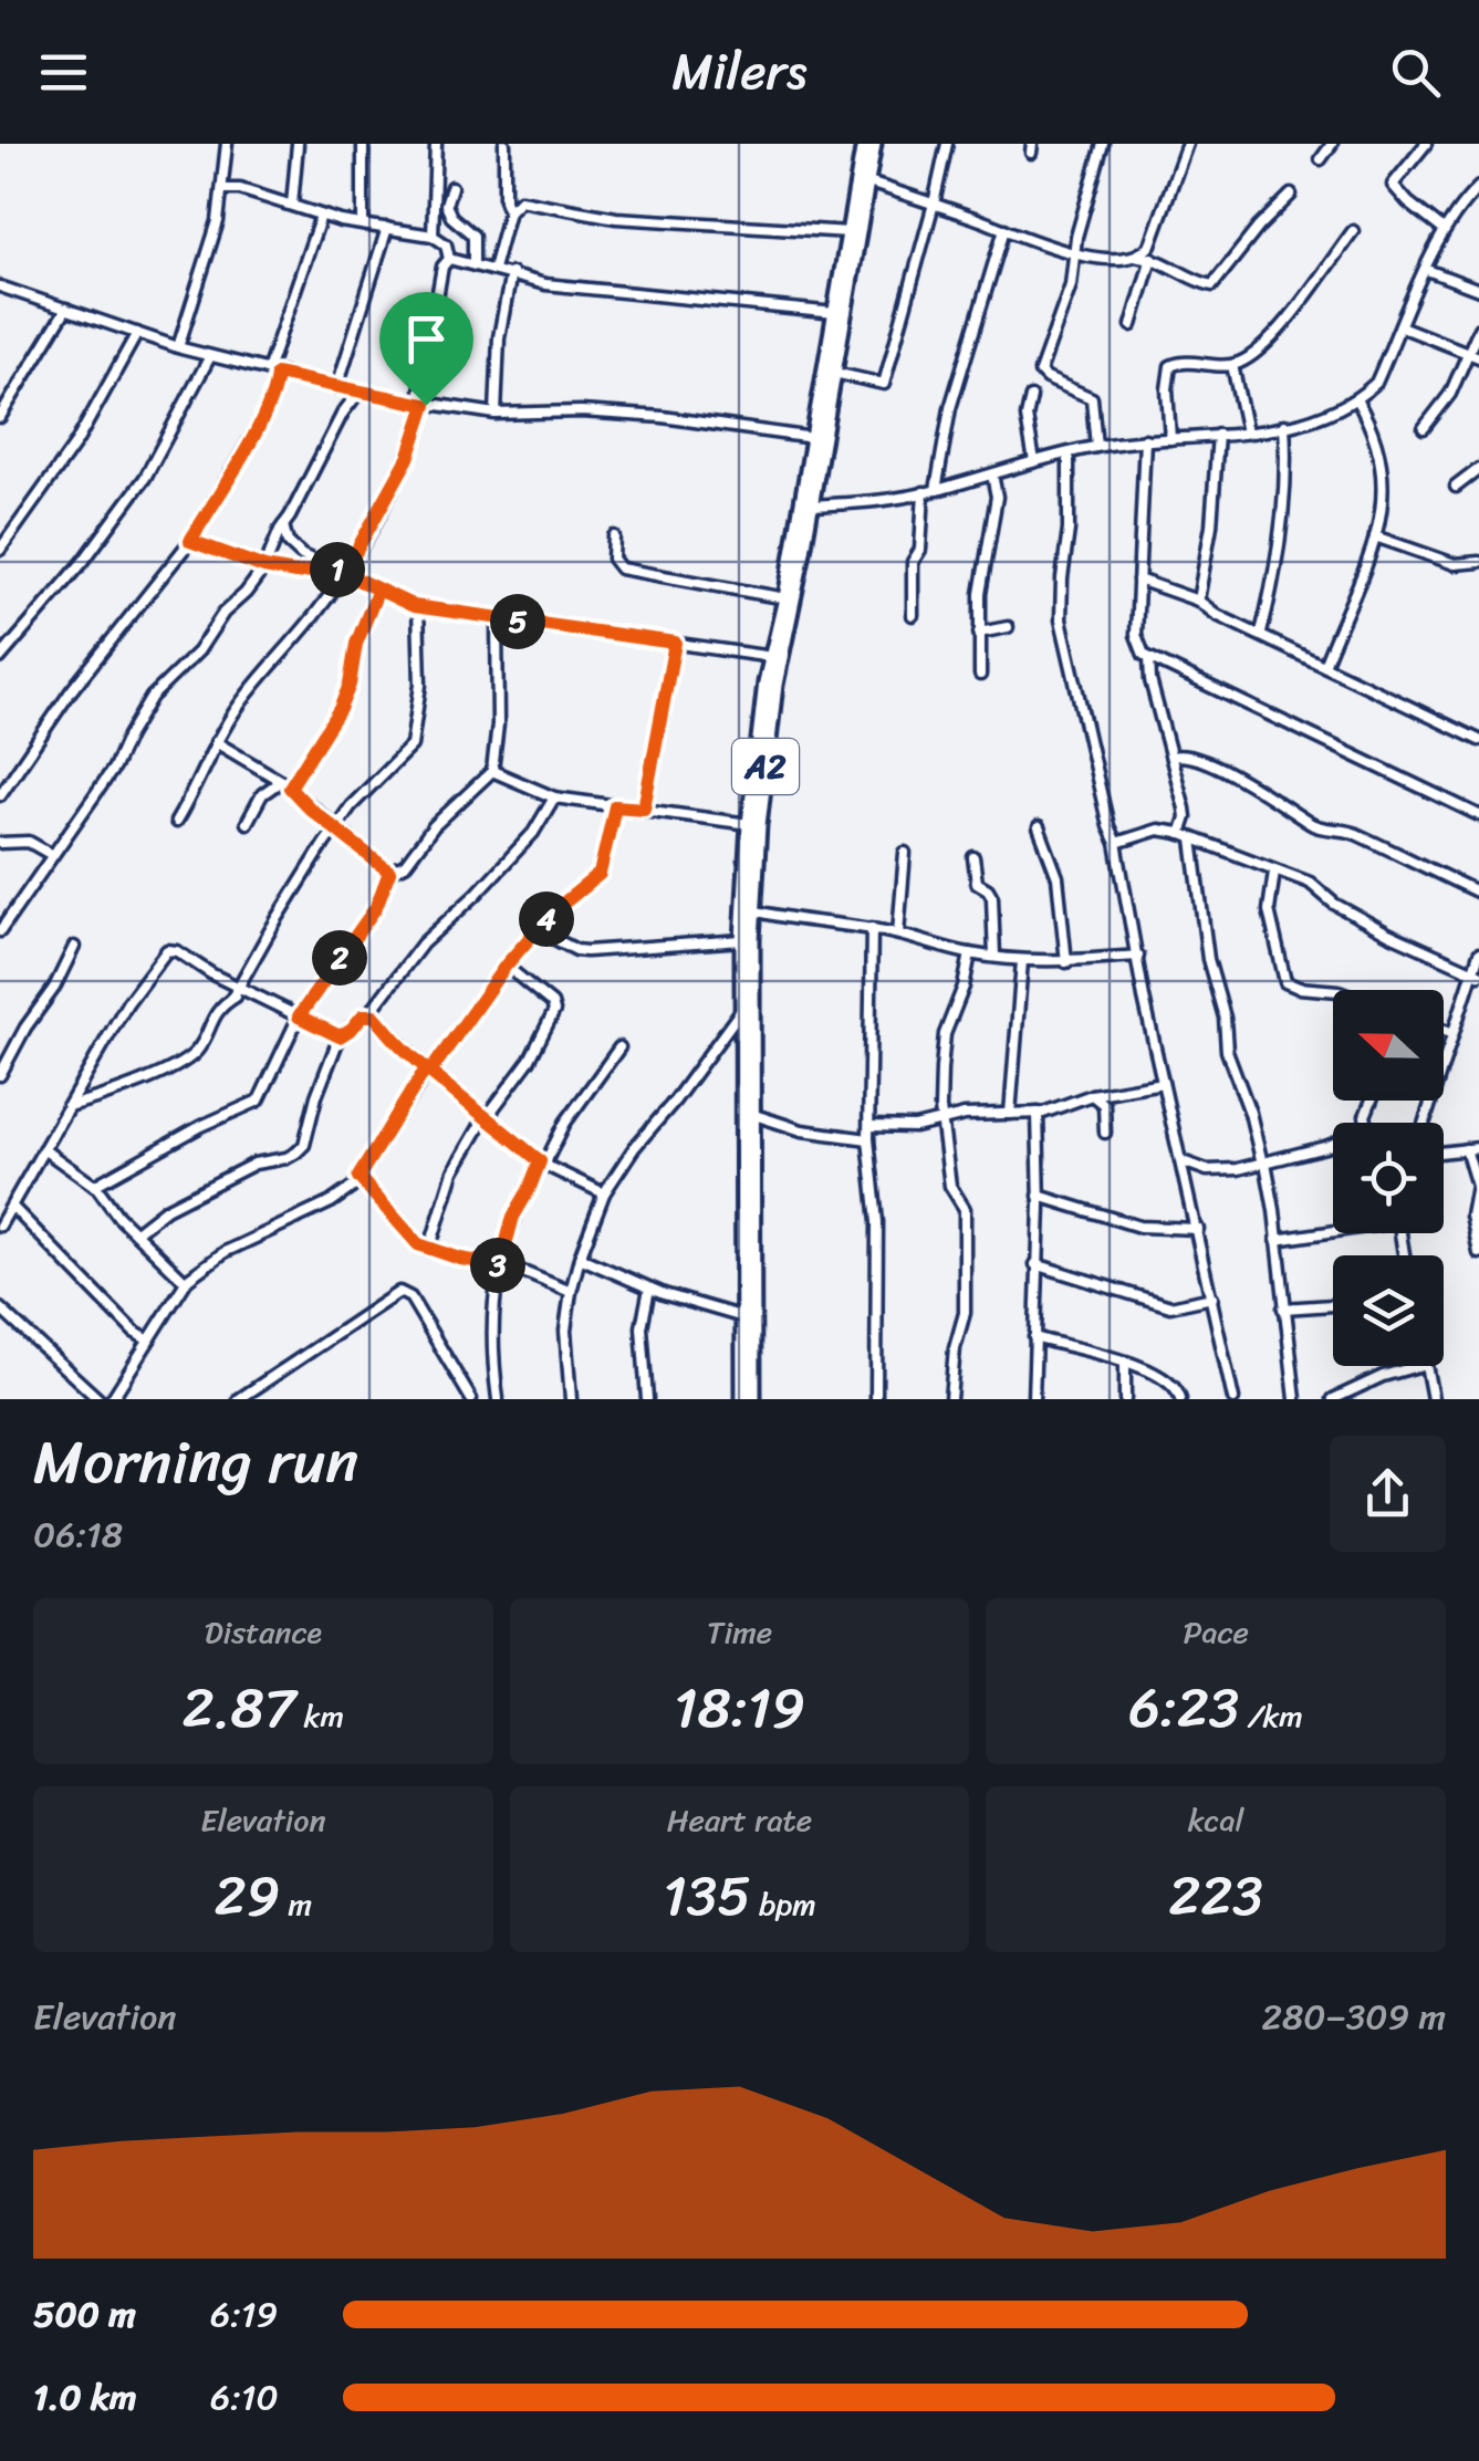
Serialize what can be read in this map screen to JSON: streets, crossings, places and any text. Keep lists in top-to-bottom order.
{
  "streets": {
    "highway": ["A2"]
  },
  "north": "left",
  "page": {
    "header": "Milers",
    "pins": [
      "1",
      "5",
      "4",
      "2",
      "3"
    ],
    "heading": ["Morning run", "06:18"],
    "stats": [
      ["Distance", "2.87 km"],
      ["Time", "18:19"],
      ["Pace", "6:23 /km"],
      ["Elevation", "29 m"],
      ["Heart rate", "135 bpm"],
      ["kcal", "223"]
    ],
    "chart": ["Elevation", "280–309 m"],
    "list": [
      {
        "name": "500 m",
        "note": "6:19"
      },
      {
        "name": "1.0 km",
        "note": "6:10"
      }
    ]
  }
}
